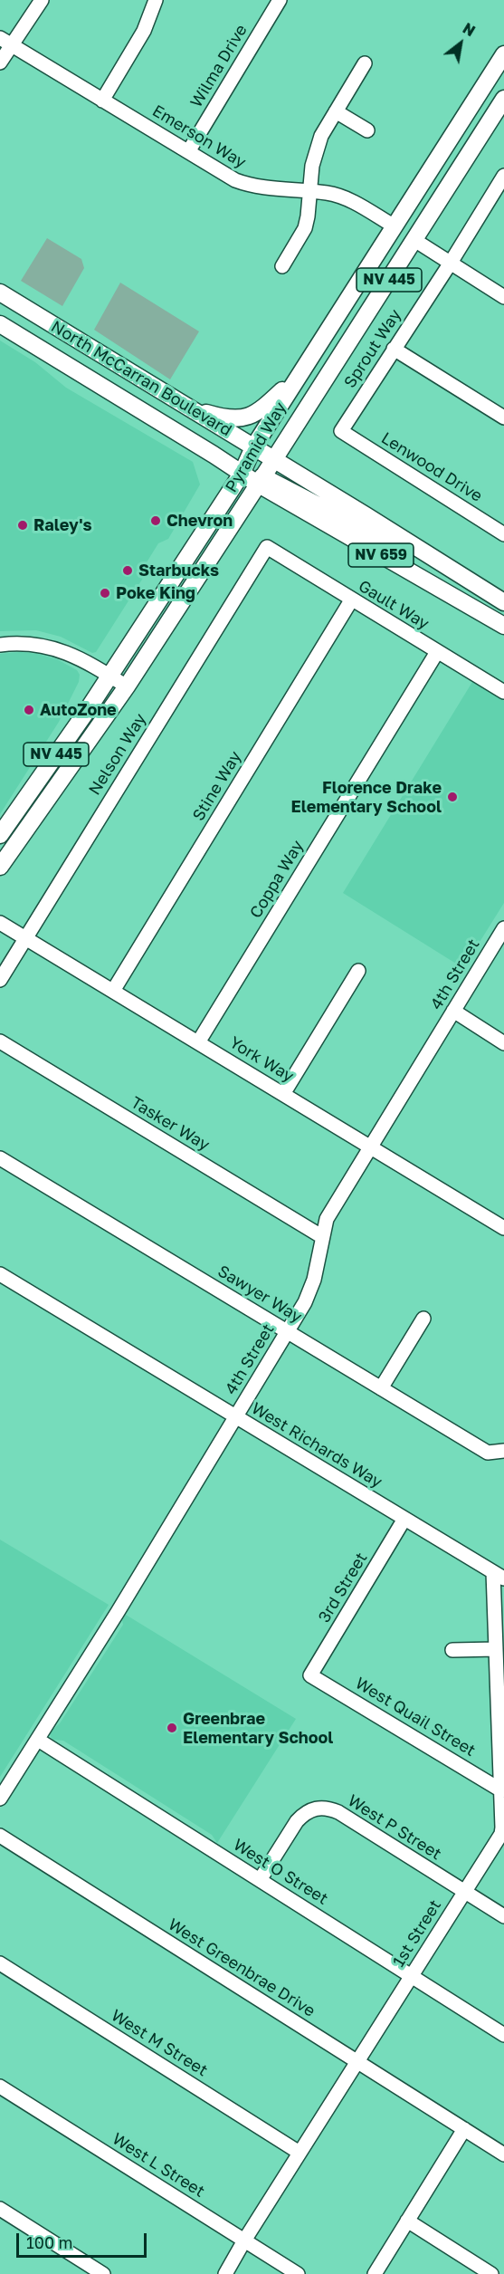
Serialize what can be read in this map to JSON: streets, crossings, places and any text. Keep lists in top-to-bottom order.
{
  "streets": {
    "main road": [
      "NV 445",
      "North McCarran Boulevard",
      "Pyramid Way",
      "NV 659"
    ],
    "street": [
      "Wilma Drive",
      "Emerson Way",
      "Sprout Way",
      "Lenwood Drive",
      "Gault Way",
      "Nelson Way",
      "Stine Way",
      "Coppa Way",
      "4th Street",
      "York Way",
      "Tasker Way",
      "Sawyer Way",
      "West Richards Way",
      "3rd Street",
      "West Quail Street",
      "West P Street",
      "West O Street",
      "1st Street",
      "West Greenbrae Drive",
      "West M Street",
      "West L Street"
    ]
  },
  "crossings": [
    ["Wilma Drive", "Emerson Way"],
    ["Emerson Way", "Pyramid Way"],
    ["Sprout Way", "Lenwood Drive"],
    ["North McCarran Boulevard", "Pyramid Way"],
    ["Gault Way", "Nelson Way"],
    ["Gault Way", "Stine Way"],
    ["Gault Way", "Coppa Way"],
    ["Nelson Way", "York Way"],
    ["Stine Way", "York Way"],
    ["Coppa Way", "York Way"],
    ["4th Street", "York Way"],
    ["4th Street", "Tasker Way"],
    ["4th Street", "Sawyer Way"],
    ["4th Street", "West Richards Way"],
    ["4th Street", "West O Street"],
    ["West Richards Way", "3rd Street"],
    ["West Richards Way", "1st Street"],
    ["3rd Street", "West Quail Street"],
    ["West Quail Street", "1st Street"],
    ["West P Street", "West O Street"],
    ["West P Street", "1st Street"],
    ["West O Street", "1st Street"],
    ["1st Street", "West Greenbrae Drive"],
    ["1st Street", "West M Street"],
    ["1st Street", "West L Street"]
  ],
  "places": [
    "Chevron",
    "Raley's",
    "Starbucks",
    "Poke King",
    "AutoZone",
    "Florence Drake Elementary School",
    "Greenbrae Elementary School"
  ],
  "scale_bar": "100 m",
  "north": "top right"
}
